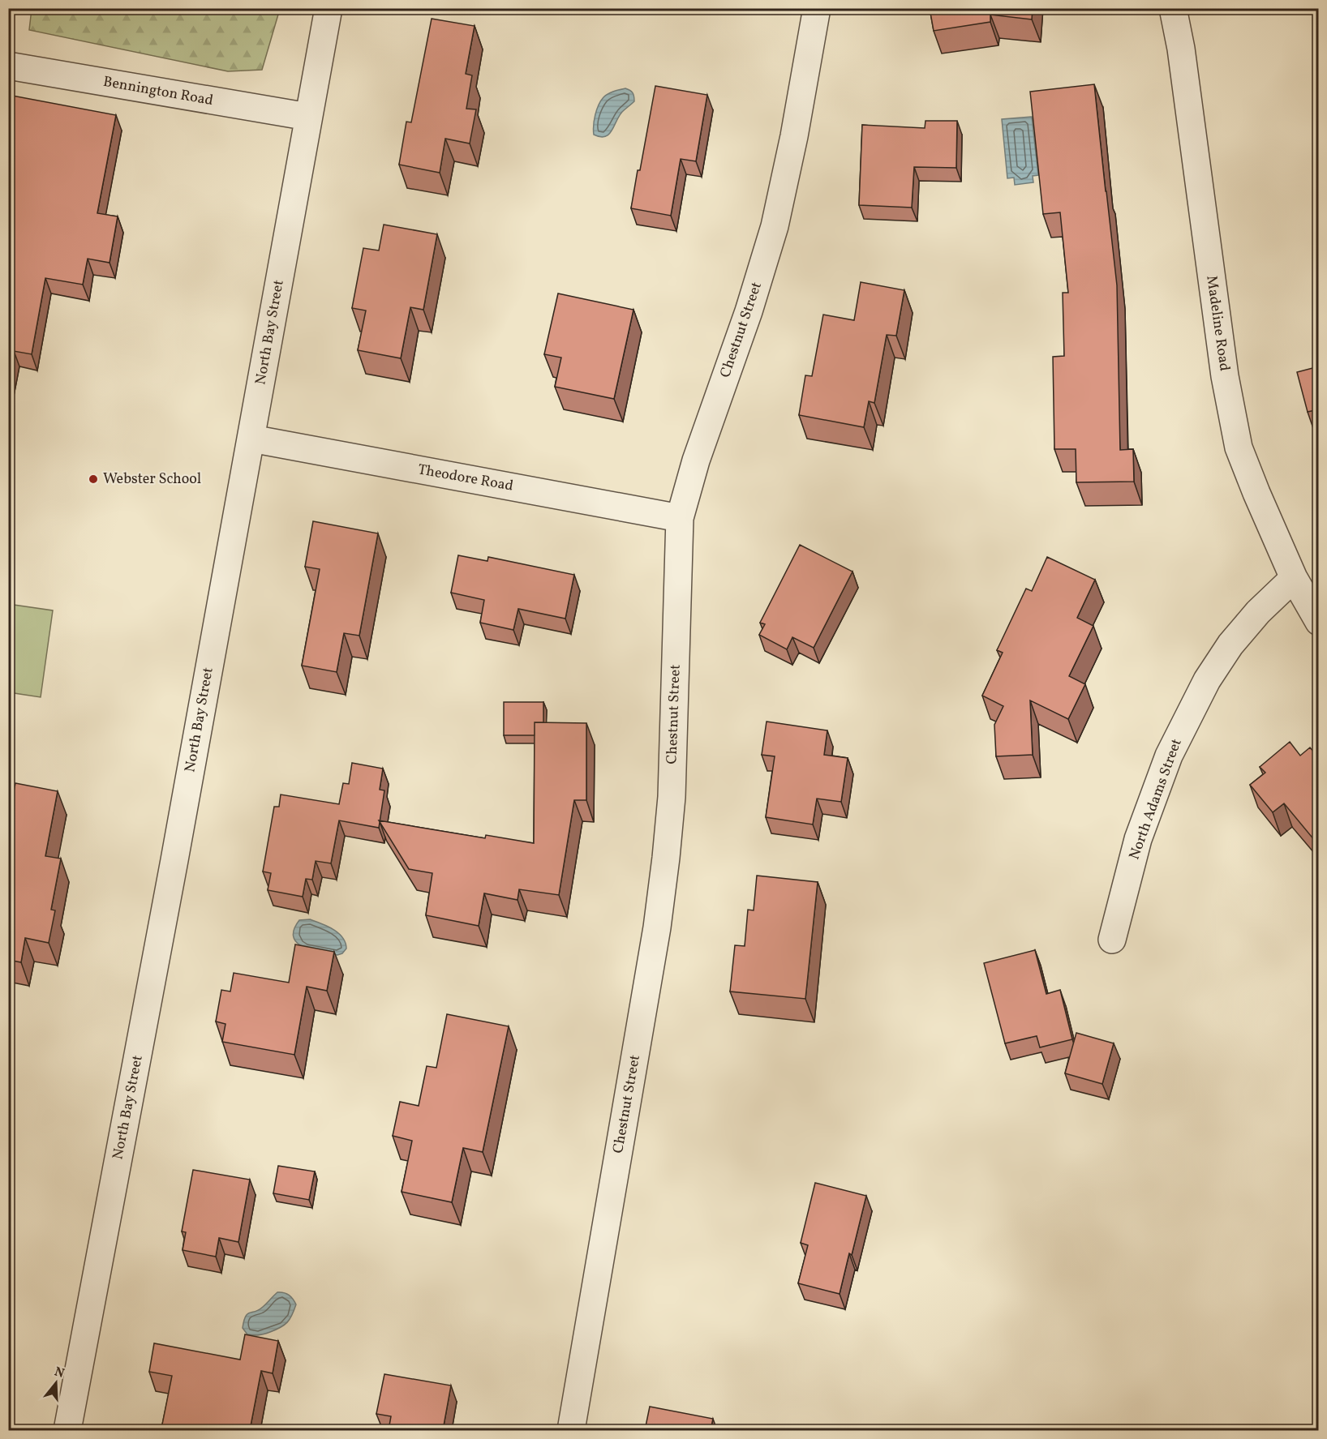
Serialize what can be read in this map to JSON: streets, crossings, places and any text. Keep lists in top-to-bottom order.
{
  "streets": {
    "street": [
      "Bennington Road",
      "Madeline Road",
      "Chestnut Street",
      "North Bay Street",
      "Theodore Road",
      "North Adams Street"
    ]
  },
  "crossings": [
    ["Bennington Road", "North Bay Street"],
    ["Madeline Road", "North Adams Street"],
    ["Chestnut Street", "Theodore Road"],
    ["North Bay Street", "Theodore Road"]
  ],
  "places": ["Webster School"],
  "north": "top"
}
